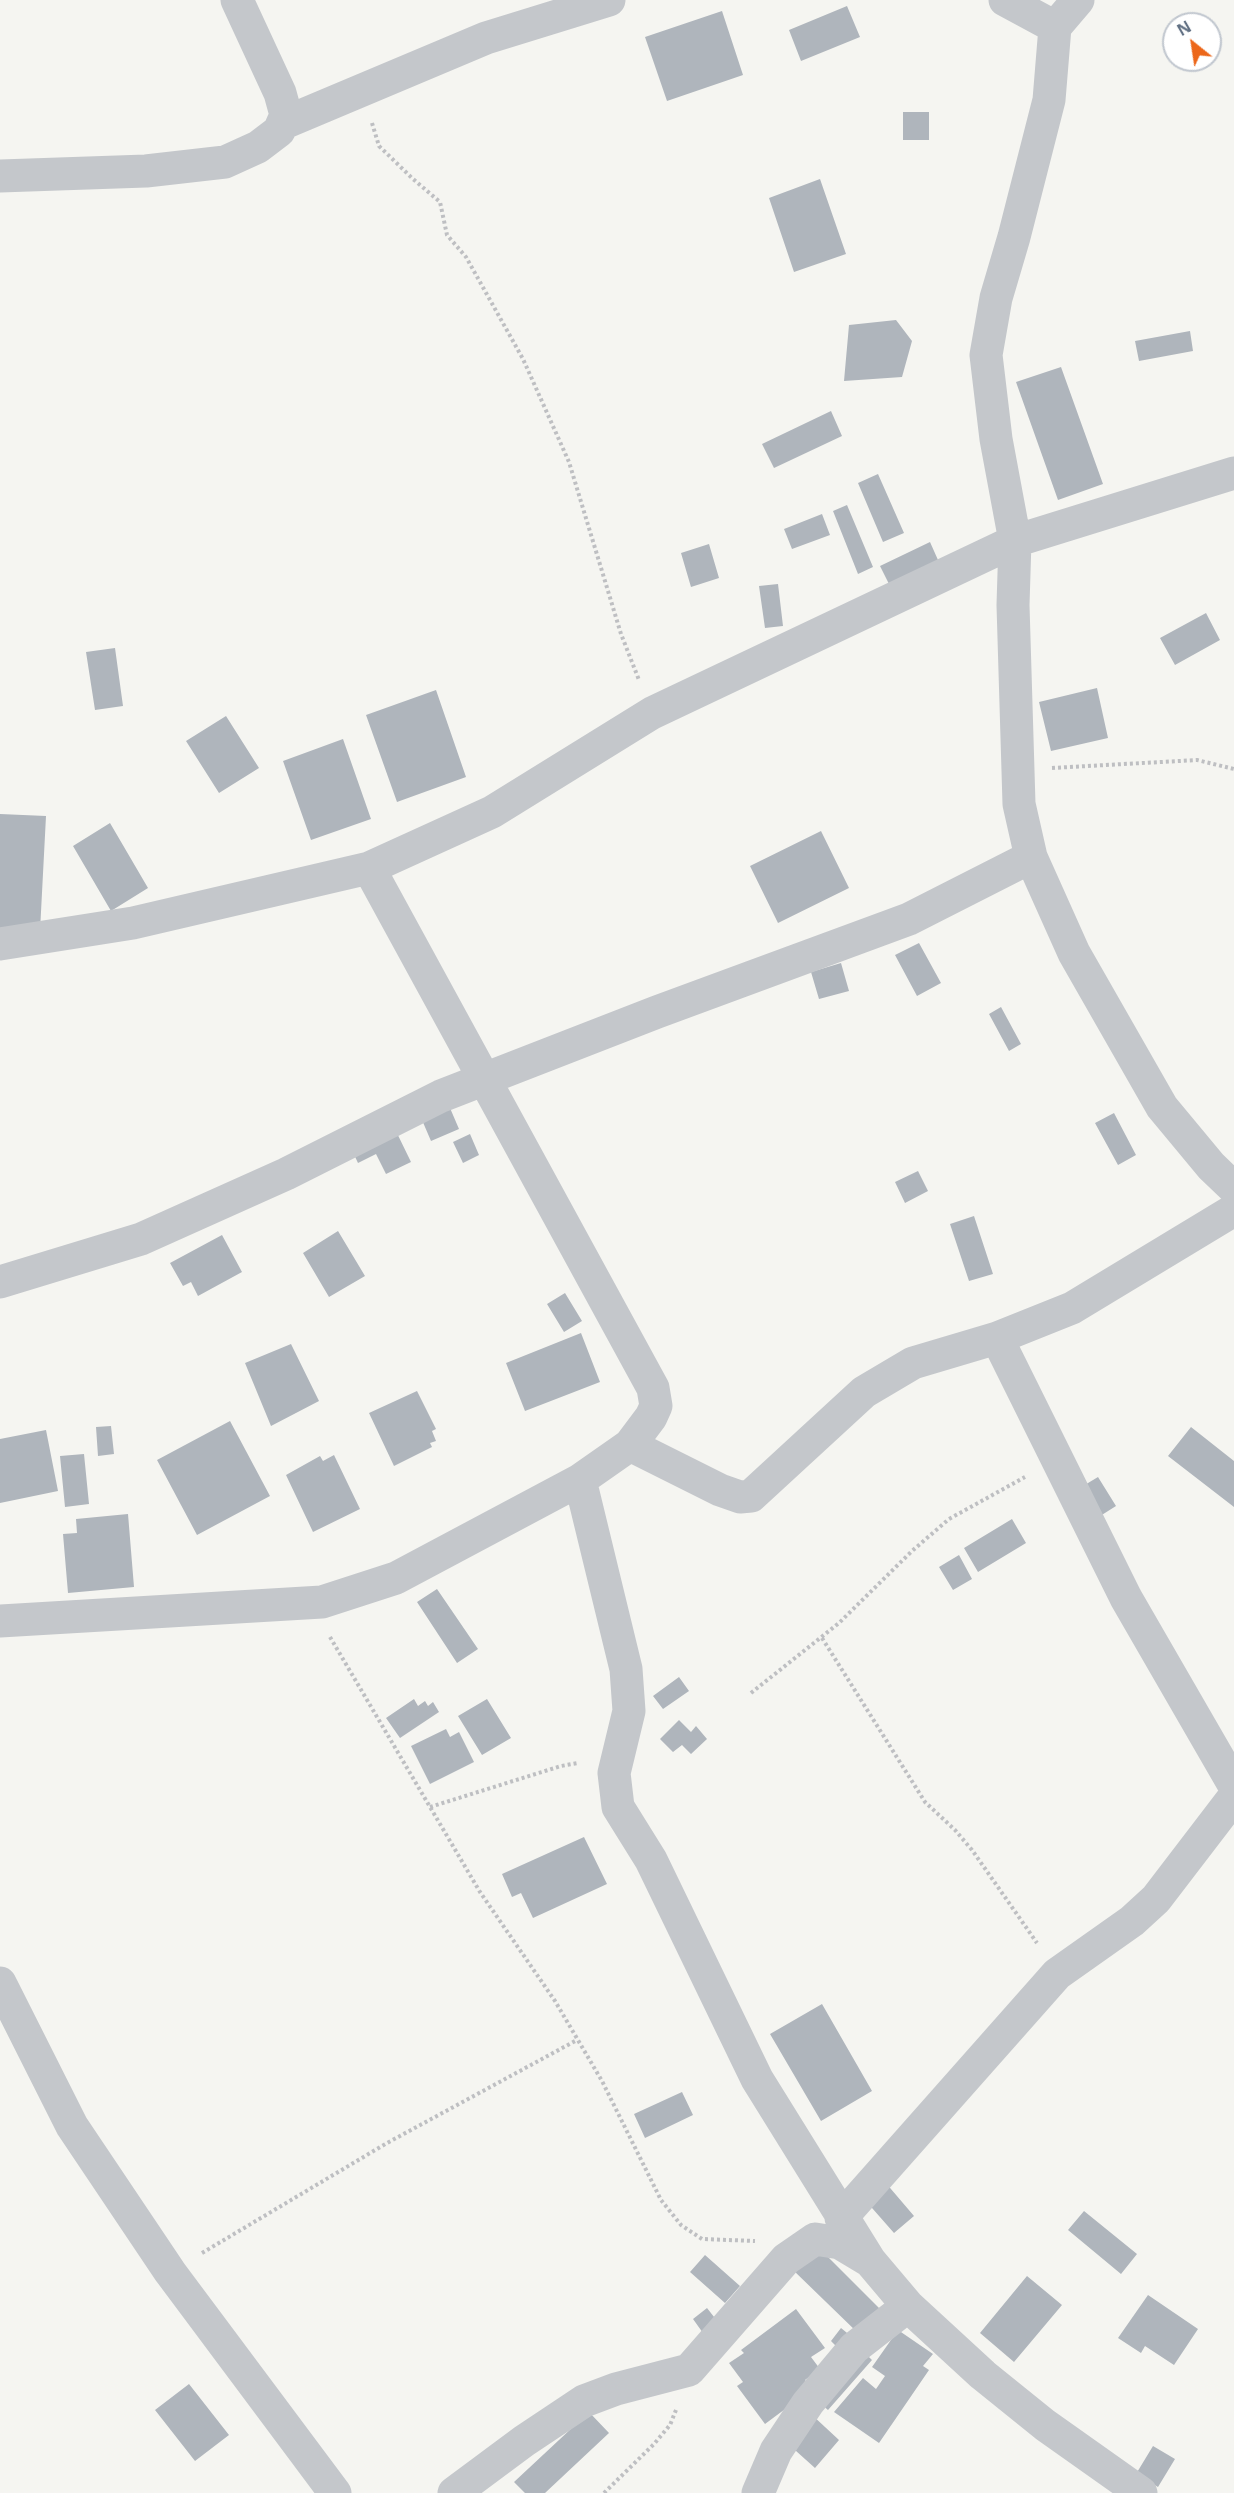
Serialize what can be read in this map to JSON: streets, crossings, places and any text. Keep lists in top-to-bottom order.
{
  "north": "top left"
}
